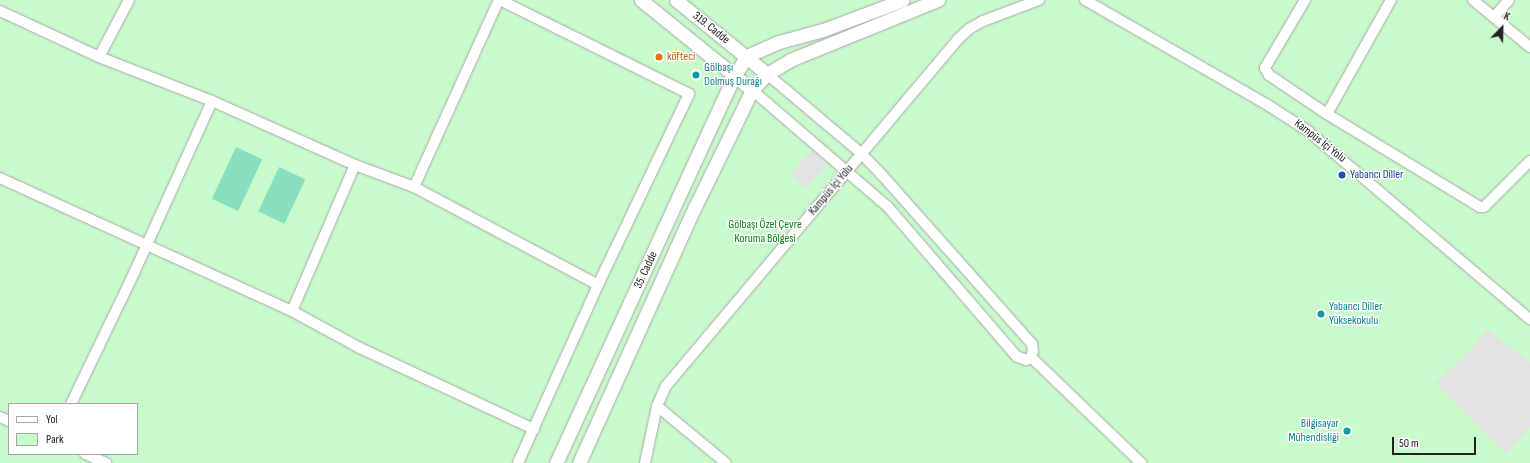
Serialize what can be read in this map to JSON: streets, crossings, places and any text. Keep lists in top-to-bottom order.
{
  "streets": {
    "street": ["319. Cadde", "Kampüs İçi Yolu", "35. Cadde"]
  },
  "crossings": [
    ["319. Cadde", "35. Cadde"]
  ],
  "parks": ["Gölbaşı Özel Çevre Koruma Bölgesi"],
  "places": [
    "köfteci",
    "Gölbaşı Dolmuş Durağı",
    "Yabancı Diller",
    "Yabancı Diller Yüksekokulu",
    "Bilgisayar Mühendisliği"
  ],
  "legend": ["Yol", "Park"],
  "scale_bar": "50 m",
  "north": "top right"
}
